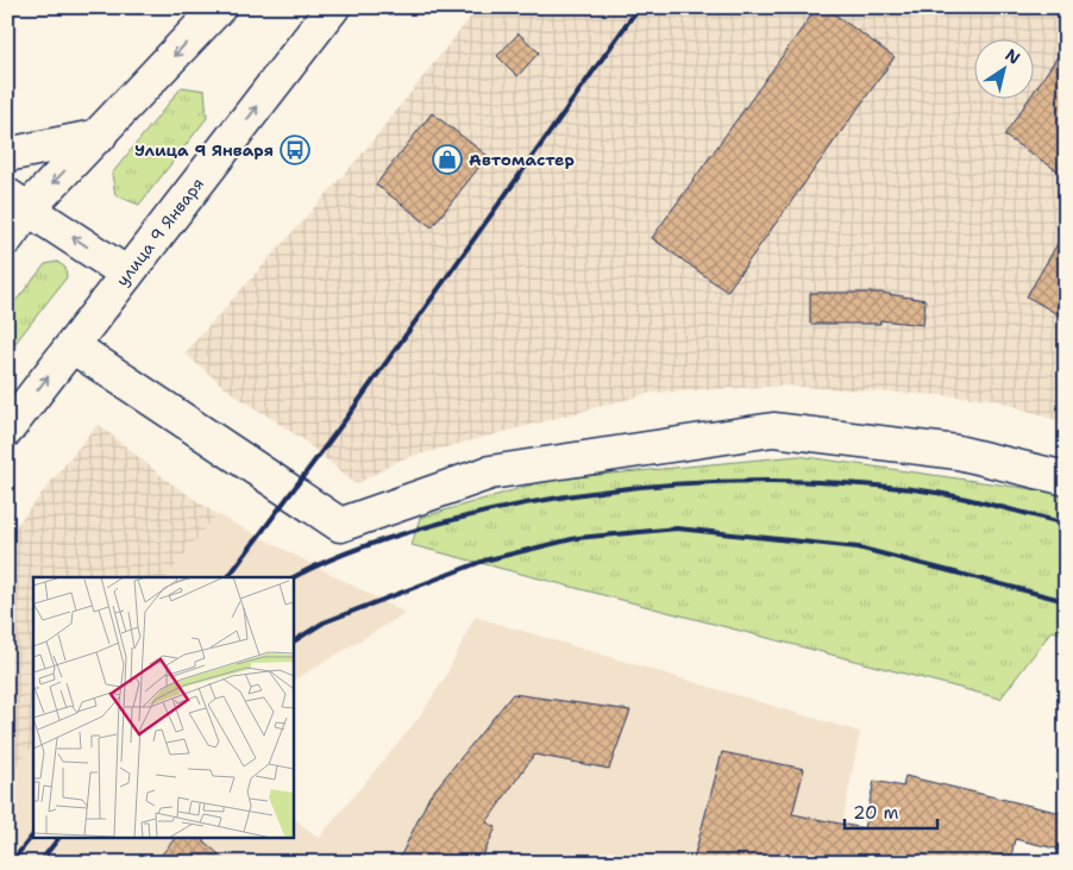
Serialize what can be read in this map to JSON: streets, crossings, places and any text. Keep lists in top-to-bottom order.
{
  "streets": {
    "street": ["улица 9 Января"]
  },
  "places": {
    "bus stop": ["Улица 9 Января"],
    "shop": ["Автомастер"]
  },
  "scale_bar": "20 m",
  "north": "top right"
}
